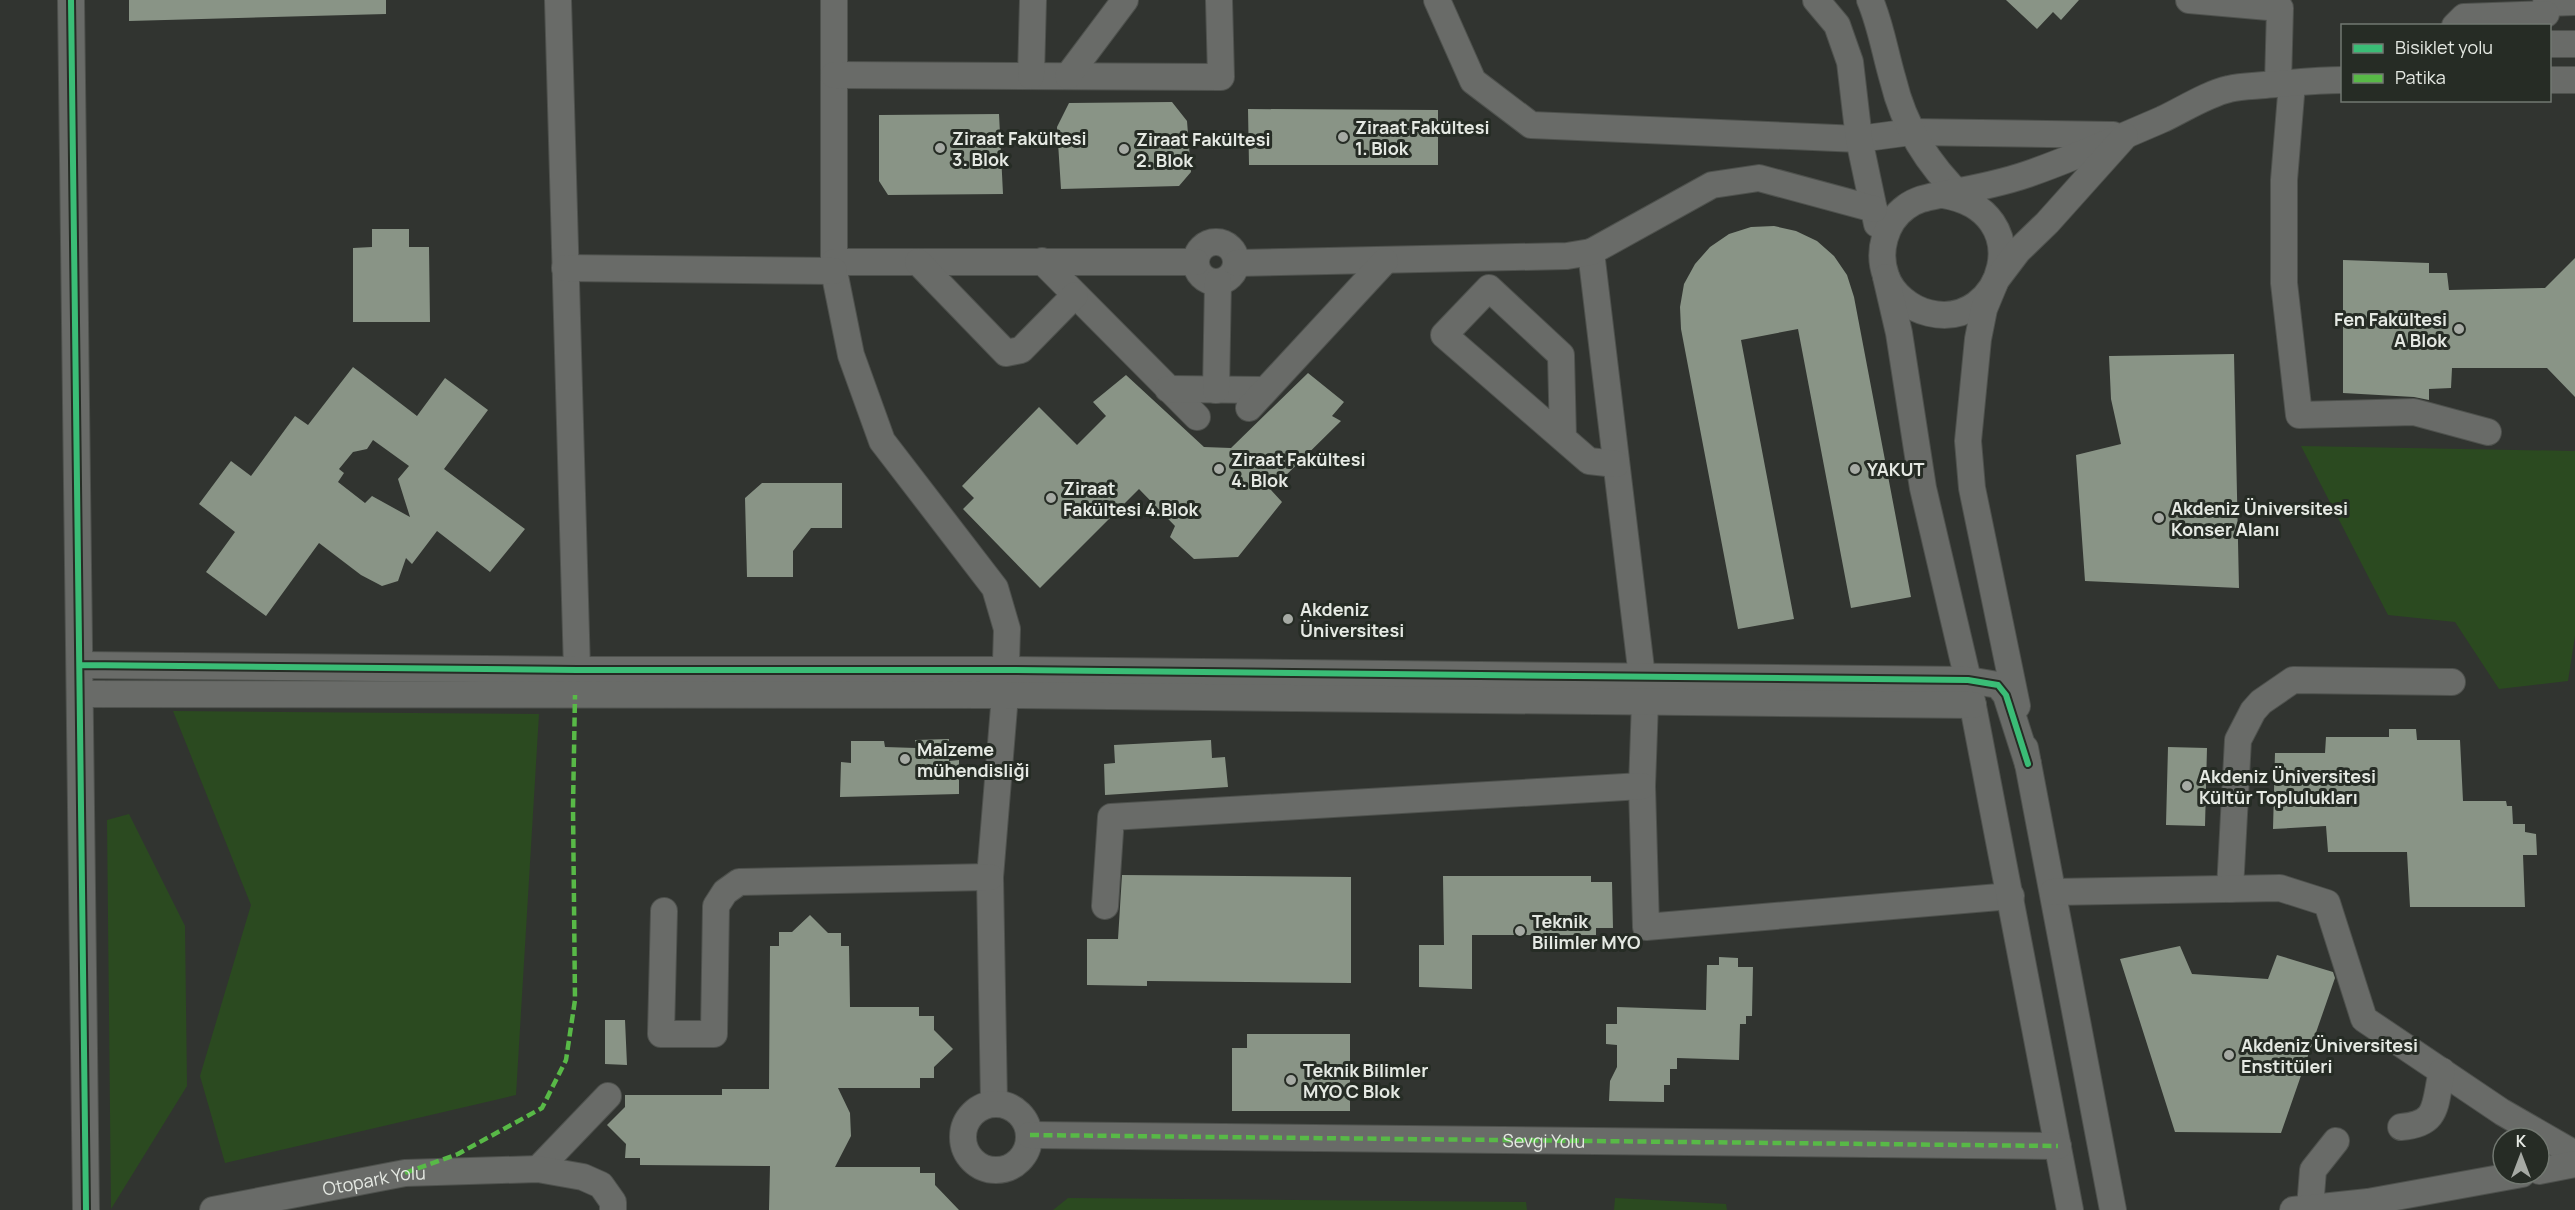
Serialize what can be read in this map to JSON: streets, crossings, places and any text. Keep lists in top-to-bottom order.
{
  "streets": {
    "street": ["Sevgi Yolu", "Otopark Yolu"]
  },
  "places": [
    "Ziraat Fakültesi 1. Blok",
    "Ziraat Fakültesi 3. Blok",
    "Ziraat Fakültesi 2. Blok",
    "Fen Fakültesi A Blok",
    "Ziraat Fakültesi 4. Blok",
    "YAKUT",
    "Ziraat Fakültesi 4.Blok",
    "Akdeniz Üniversitesi Konser Alanı",
    "Akdeniz Üniversitesi",
    "Malzeme mühendisliği",
    "Akdeniz Üniversitesi Kültür Toplulukları",
    "Teknik Bilimler MYO",
    "Akdeniz Üniversitesi Enstitüleri",
    "Teknik Bilimler MYO C Blok"
  ],
  "legend": ["Bisiklet yolu", "Patika"],
  "north": "top"
}
